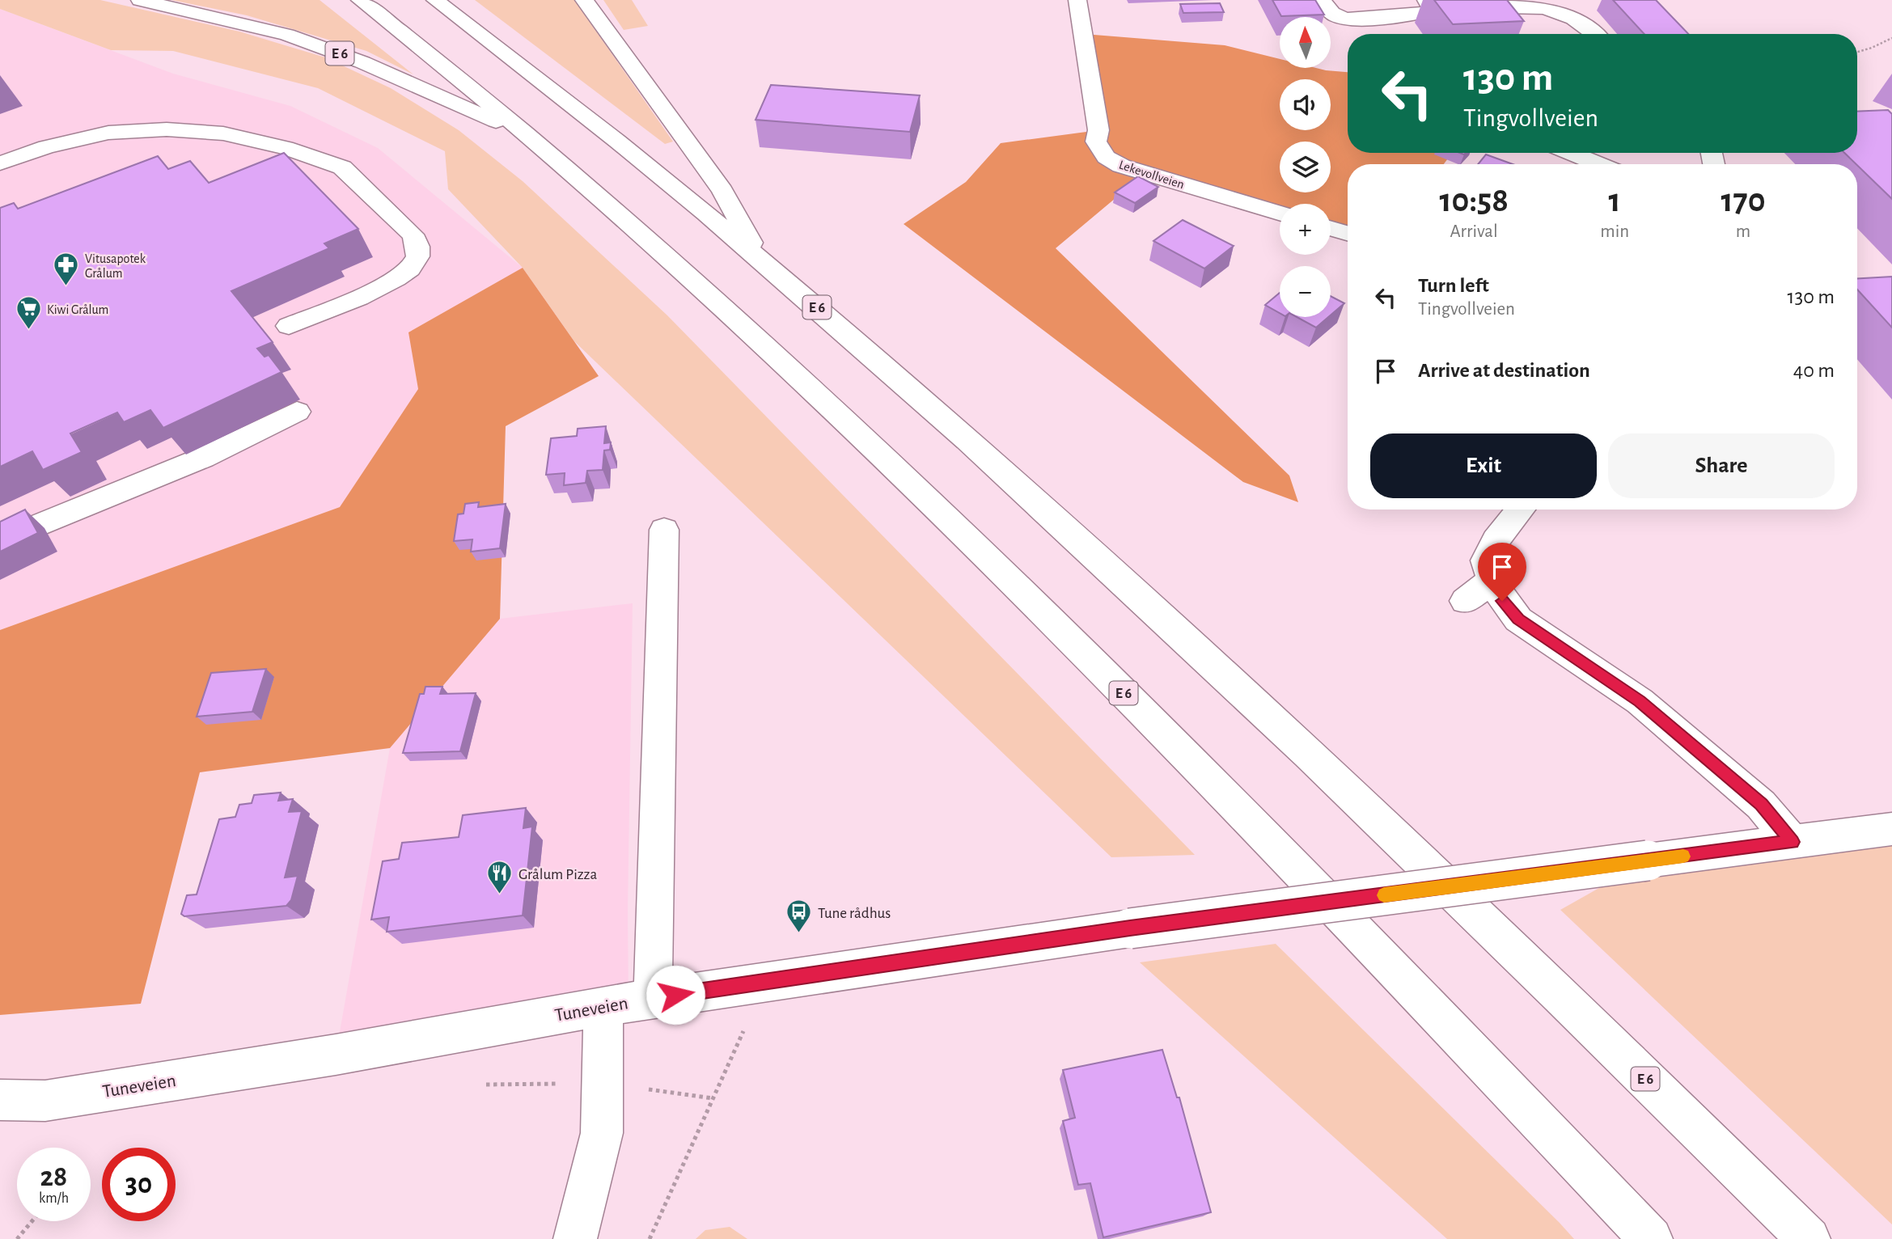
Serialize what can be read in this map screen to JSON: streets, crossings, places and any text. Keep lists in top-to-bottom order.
{
  "streets": {
    "main road": ["E 6", "Lekevollveien", "Tuneveien"]
  },
  "places": {
    "pharmacy": ["Vitusapotek Grålum"],
    "supermarket": ["Kiwi Grålum"],
    "restaurant": ["Grålum Pizza"],
    "bus stop": ["Tune rådhus"]
  },
  "north": "top",
  "page": {
    "map_buttons": ["+", "−"],
    "turn": ["130 m", "Tingvollveien"],
    "eta": [
      "10:58",
      "Arrival",
      "1",
      "min",
      "170",
      "m"
    ],
    "list": [
      {
        "name": "Turn left",
        "note": "Tingvollveien",
        "value": "130 m"
      },
      {
        "name": "Arrive at destination",
        "value": "40 m"
      }
    ],
    "buttons": ["Exit", "Share"],
    "speed": "28 km/h",
    "limit": "30"
  }
}
